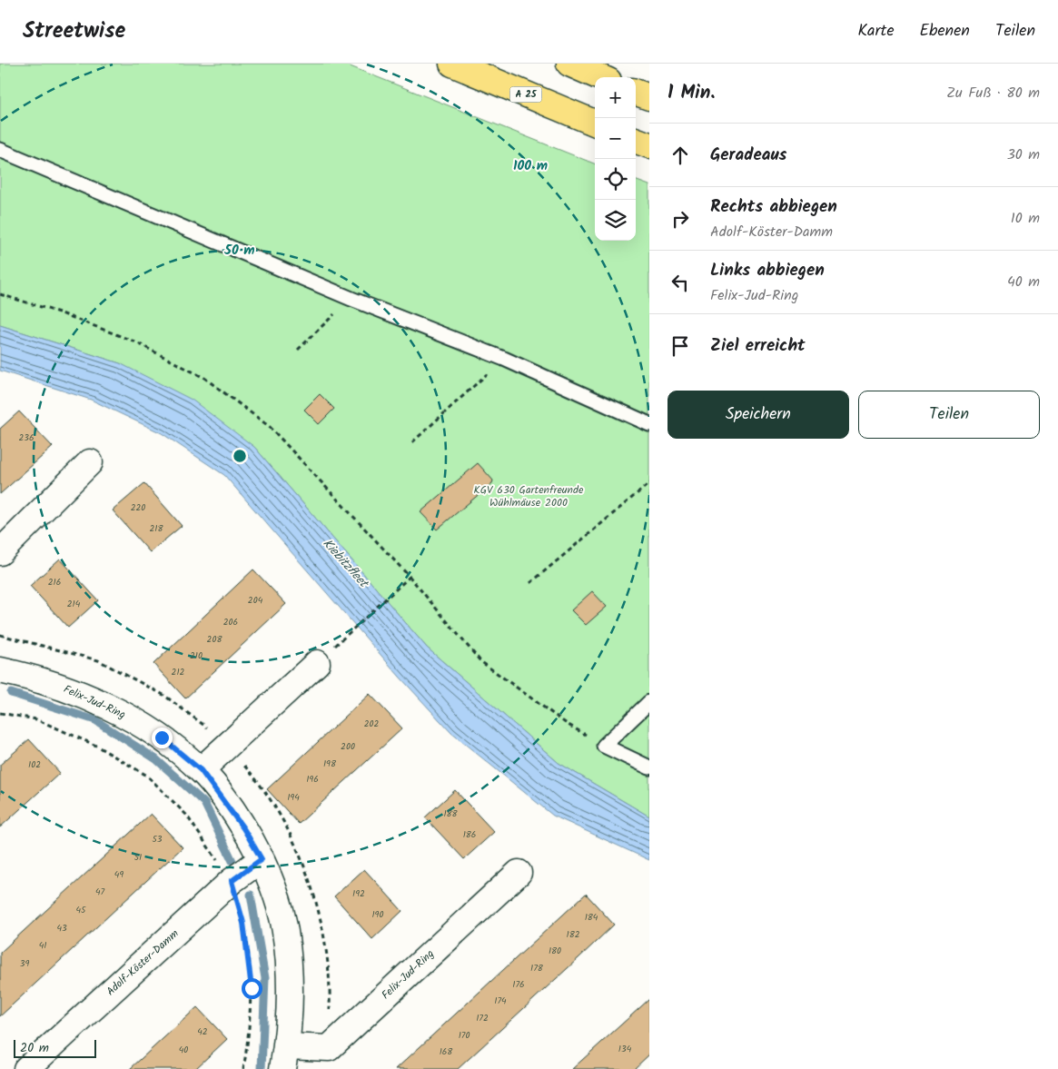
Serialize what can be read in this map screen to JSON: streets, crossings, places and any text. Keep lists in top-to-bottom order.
{
  "streets": {
    "highway": ["A 25"],
    "street": ["Felix-Jud-Ring", "Adolf-Köster-Damm"]
  },
  "crossings": [
    ["Felix-Jud-Ring", "Adolf-Köster-Damm"]
  ],
  "water": ["Kiebitzfleet"],
  "parks": ["KGV 630 Gartenfreunde Wühlmäuse 2000"],
  "house_numbers": [
    "236",
    "220",
    "218",
    "216",
    "204",
    "214",
    "206",
    "208",
    "210",
    "212",
    "202",
    "200",
    "198",
    "102",
    "196",
    "194",
    "188",
    "186",
    "53",
    "51",
    "49",
    "47",
    "192",
    "45",
    "190",
    "184",
    "43",
    "182",
    "41",
    "180",
    "39",
    "178",
    "176",
    "174",
    "172",
    "42",
    "170",
    "134",
    "40",
    "168"
  ],
  "scale_bar": "20 m",
  "page": {
    "header": "Streetwise",
    "nav": ["Karte", "Ebenen", "Teilen"],
    "heading": ["1 Min.", "Zu Fuß · 80 m"],
    "map_buttons": ["+", "−"],
    "list": [
      ["Geradeaus", "30 m"],
      ["Rechts abbiegen", "Adolf-Köster-Damm", "10 m"],
      ["Links abbiegen", "Felix-Jud-Ring", "40 m"],
      "Ziel erreicht"
    ],
    "buttons": ["Speichern", "Teilen"],
    "scale": "20 m"
  },
  "rings": ["100 m", "50 m"]
}
